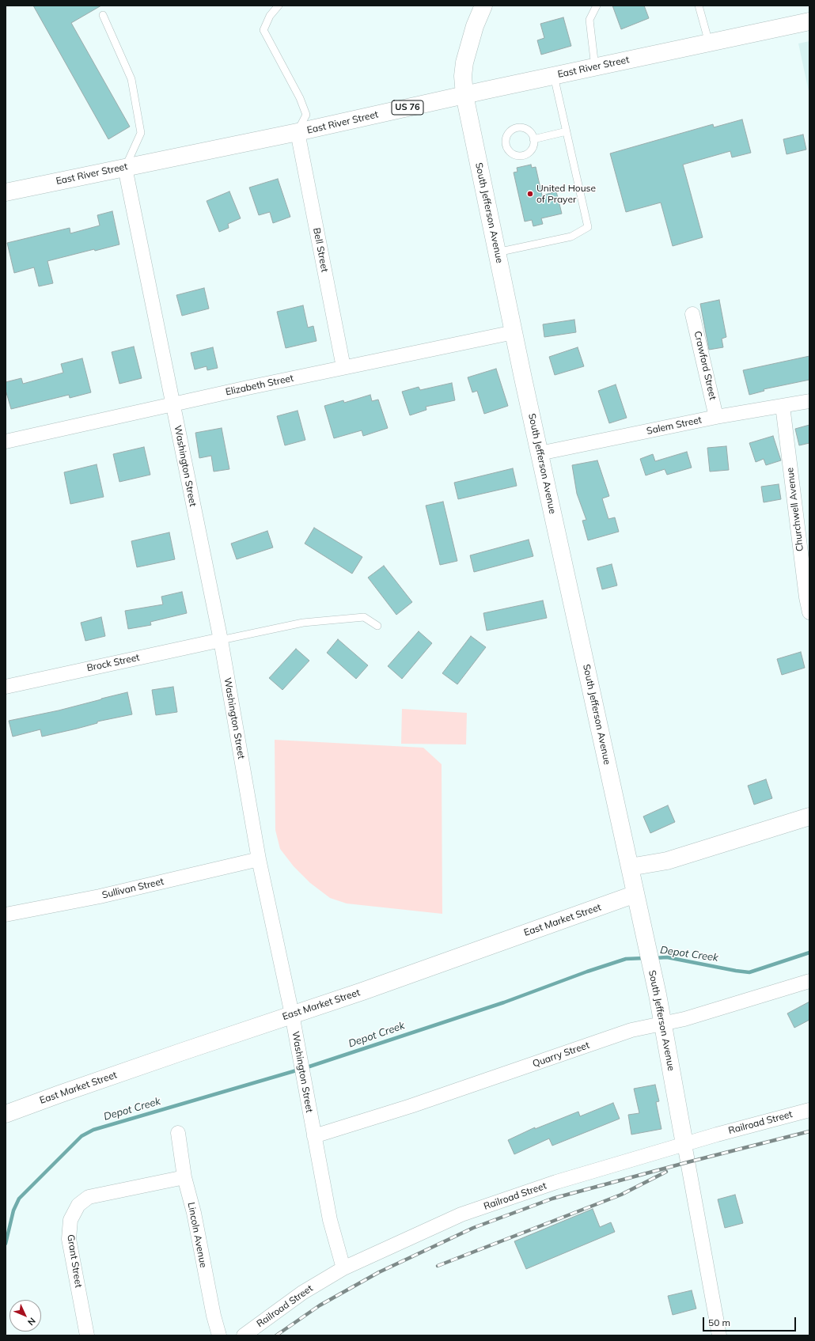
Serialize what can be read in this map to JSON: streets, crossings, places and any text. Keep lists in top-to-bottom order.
{
  "streets": {
    "street": [
      "East River Street",
      "US 76",
      "South Jefferson Avenue",
      "Bell Street",
      "Crawford Street",
      "Elizabeth Street",
      "Salem Street",
      "Washington Street",
      "Churchwell Avenue",
      "Brock Street",
      "Sullivan Street",
      "East Market Street",
      "Quarry Street",
      "Railroad Street",
      "Lincoln Avenue",
      "Grant Street"
    ]
  },
  "crossings": [
    ["East River Street", "South Jefferson Avenue"],
    ["East River Street", "Bell Street"],
    ["East River Street", "Washington Street"],
    ["South Jefferson Avenue", "Elizabeth Street"],
    ["South Jefferson Avenue", "Salem Street"],
    ["South Jefferson Avenue", "East Market Street"],
    ["South Jefferson Avenue", "Quarry Street"],
    ["South Jefferson Avenue", "Railroad Street"],
    ["Bell Street", "Elizabeth Street"],
    ["Crawford Street", "Salem Street"],
    ["Elizabeth Street", "Washington Street"],
    ["Salem Street", "Churchwell Avenue"],
    ["Washington Street", "Brock Street"],
    ["Washington Street", "Sullivan Street"],
    ["Washington Street", "East Market Street"],
    ["Washington Street", "Quarry Street"],
    ["Washington Street", "Railroad Street"],
    ["Lincoln Avenue", "Grant Street"]
  ],
  "water": ["Depot Creek"],
  "places": ["United House of Prayer"],
  "scale_bar": "50 m",
  "north": "bottom right"
}
